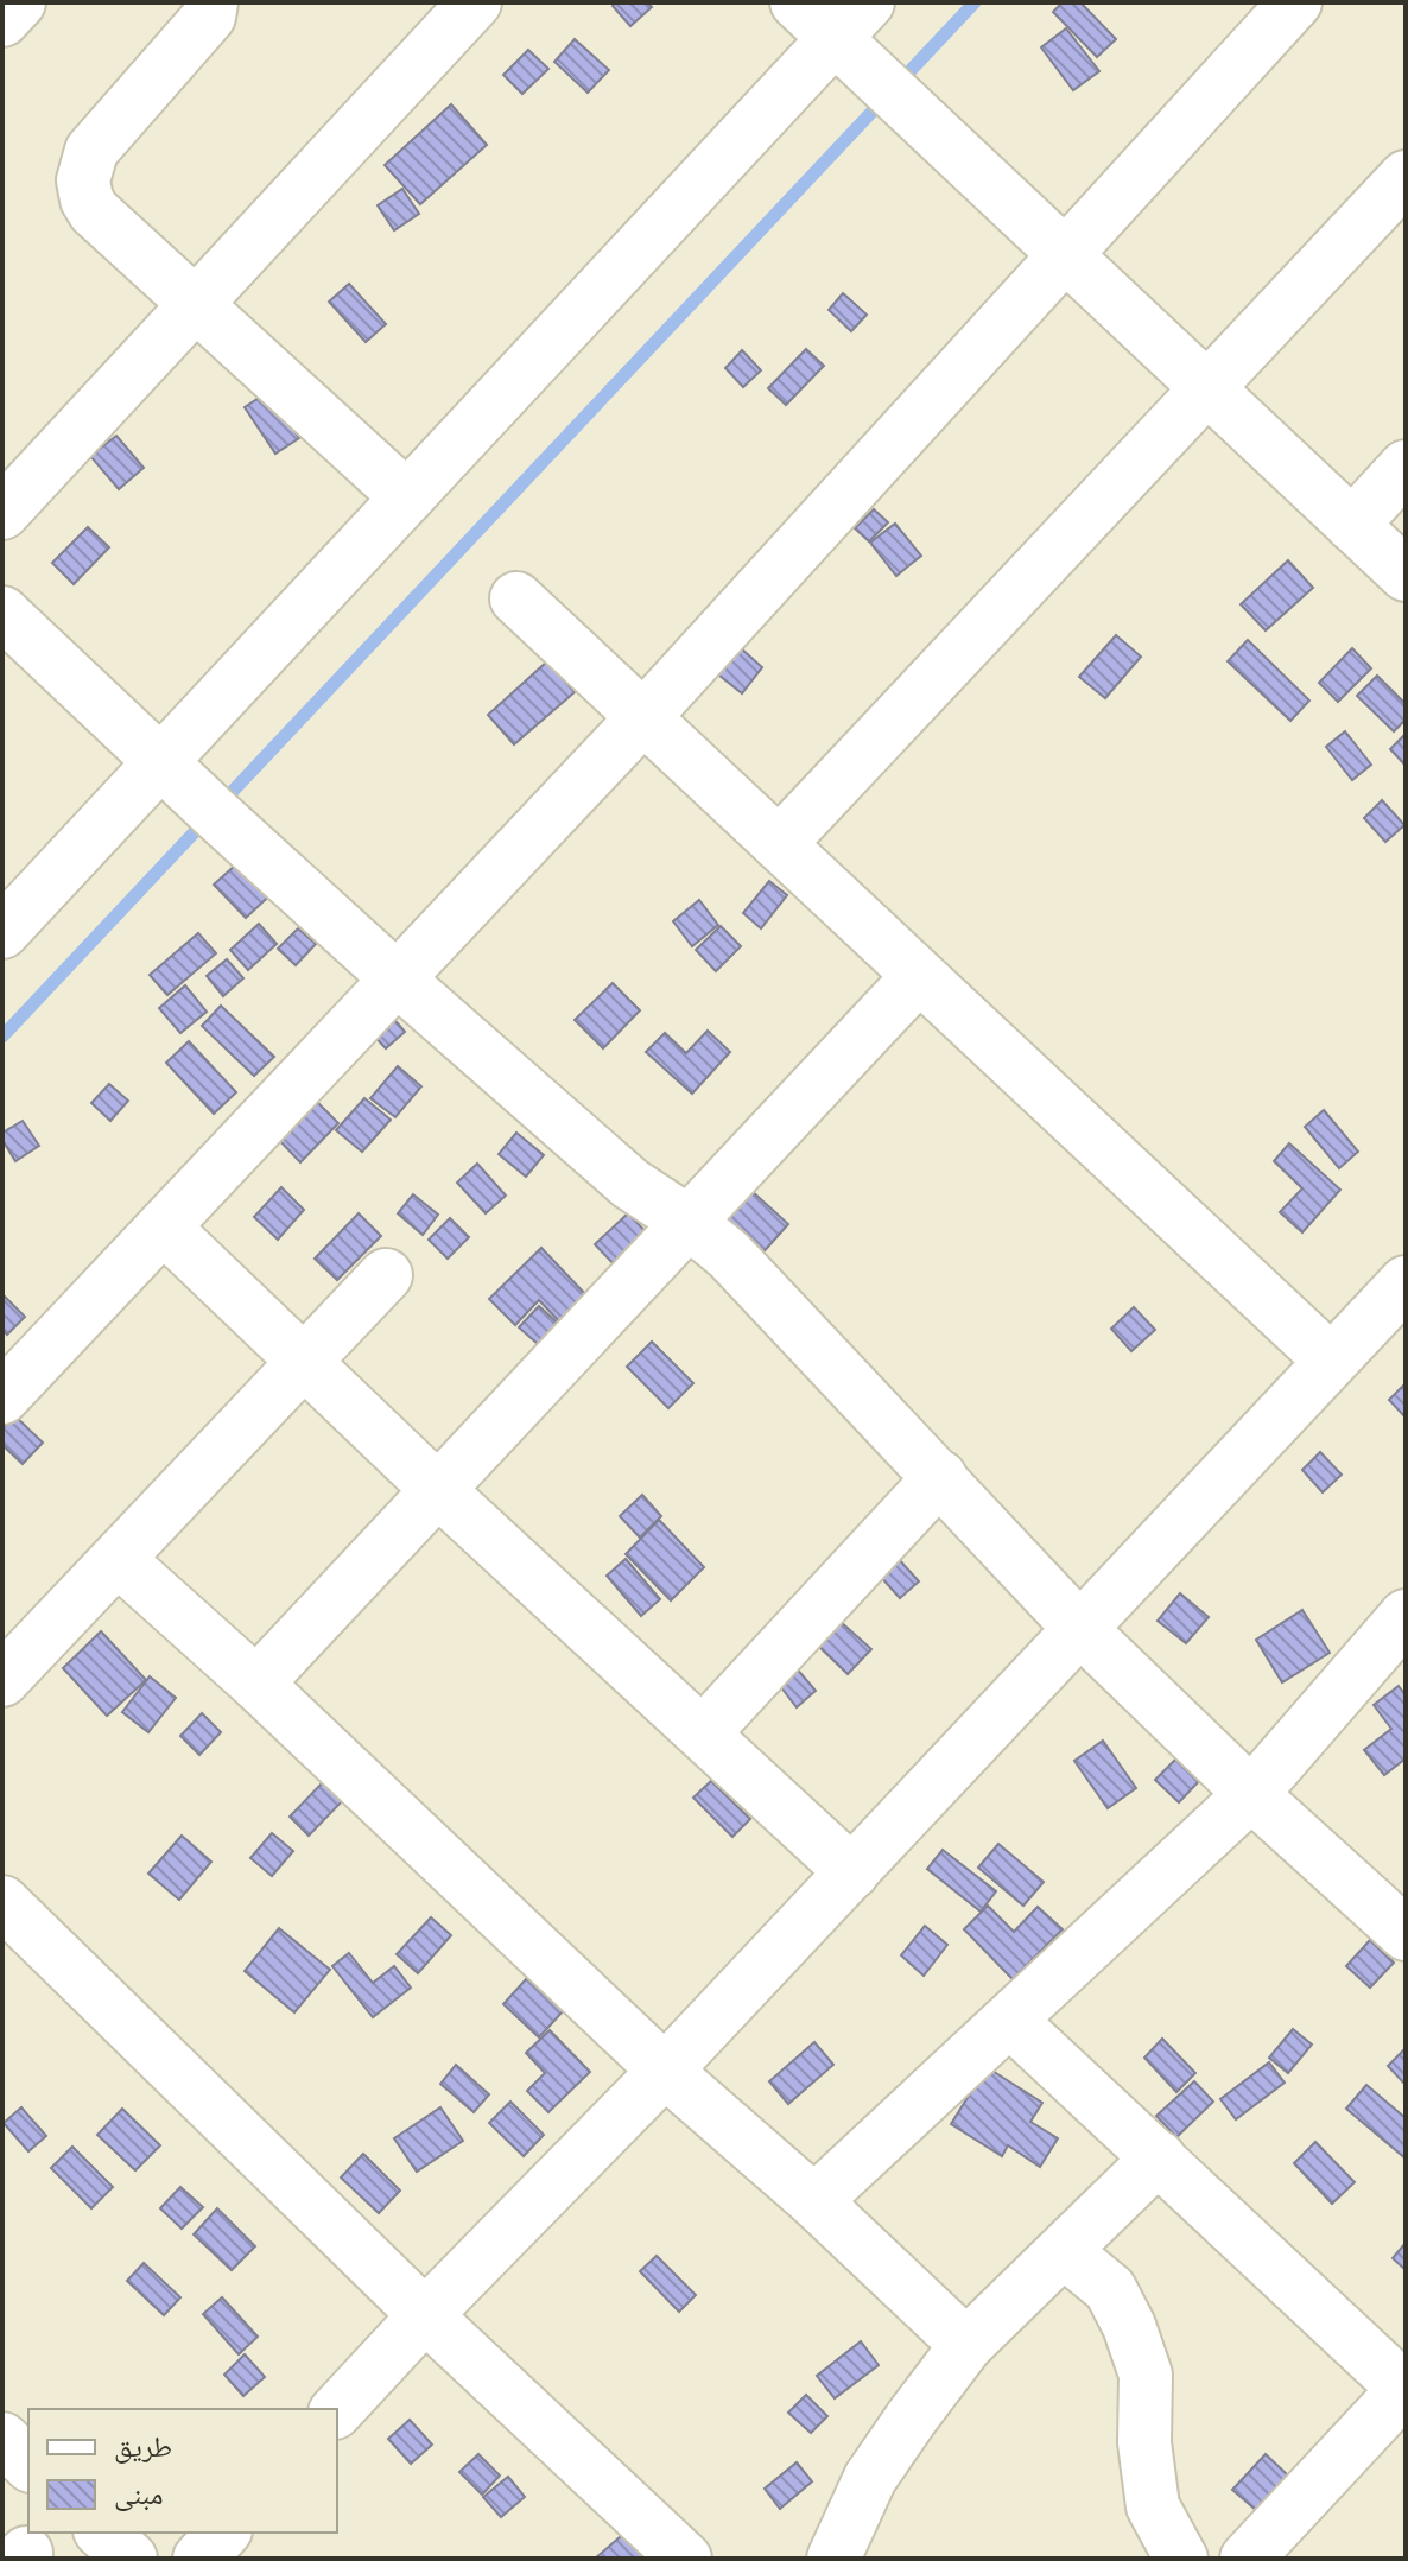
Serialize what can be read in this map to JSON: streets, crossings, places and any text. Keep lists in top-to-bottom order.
{
  "legend": ["طريق", "مبنى"]
}
